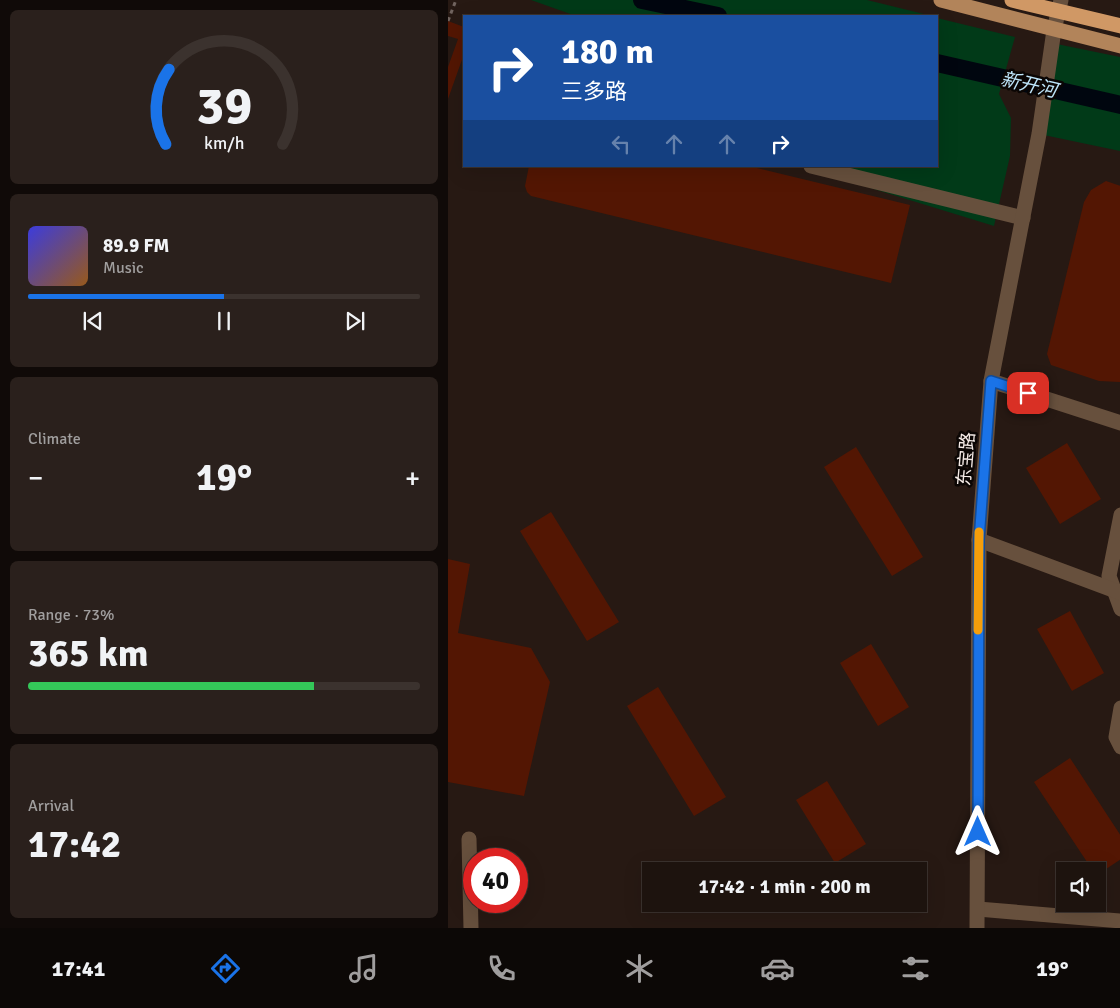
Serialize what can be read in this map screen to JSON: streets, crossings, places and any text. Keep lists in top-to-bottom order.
{
  "streets": {
    "street": ["东宝路"]
  },
  "water": ["新开河"],
  "page": {
    "turn": ["180 m", "三多路"],
    "song": ["89.9 FM", "Music"],
    "tile": [
      "Climate",
      ["Range · 73%", "365 km"],
      ["Arrival", "17:42"]
    ],
    "heat": ["−", "19°", "+"],
    "limit": "40",
    "trip": "17:42 · 1 min · 200 m",
    "tabs": ["17:41", "19°"],
    "gauge": ["39", "km/h"]
  }
}
